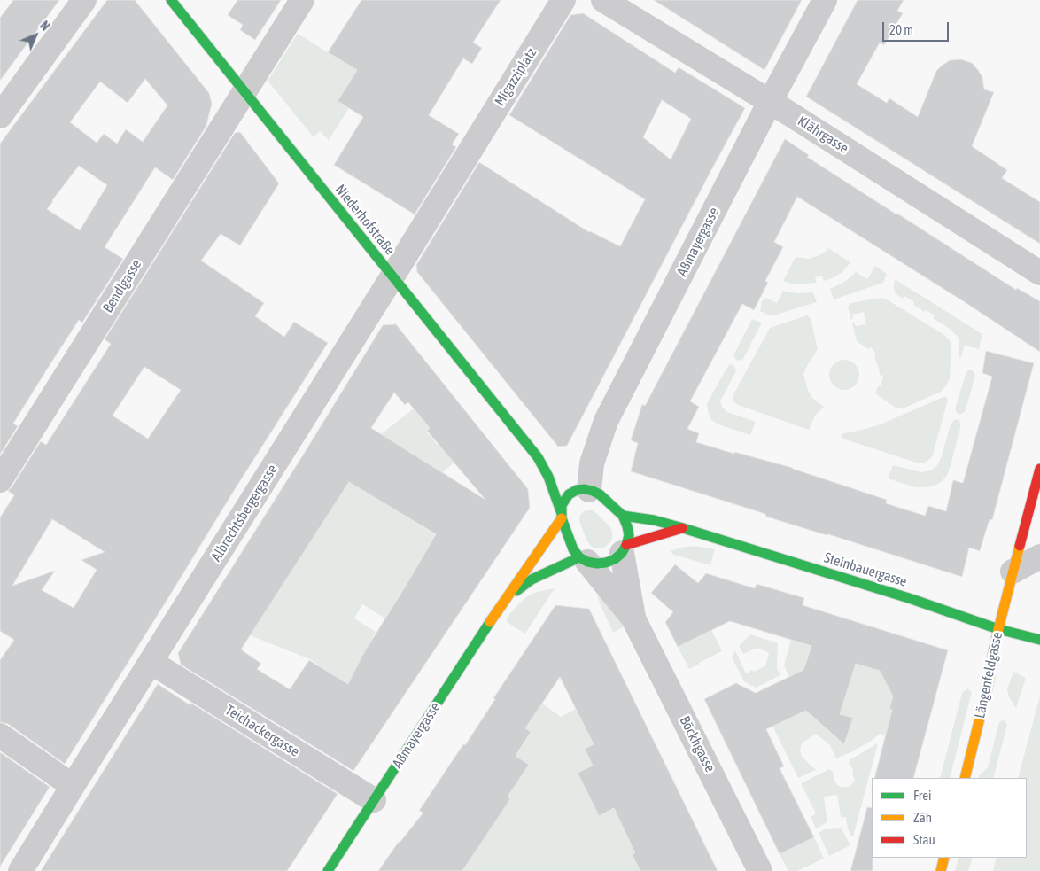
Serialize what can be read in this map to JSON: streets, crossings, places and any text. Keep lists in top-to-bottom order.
{
  "streets": {
    "street": [
      "Migazziplatz",
      "Klährgasse",
      "Niederhofstraße",
      "Aßmayergasse",
      "Bendlgasse",
      "Albrechtsbergergasse",
      "Steinbauergasse",
      "Längenfeldgasse",
      "Teichackergasse",
      "Böckhgasse"
    ]
  },
  "crossings": [
    ["Migazziplatz", "Albrechtsbergergasse"],
    ["Klährgasse", "Aßmayergasse"],
    ["Niederhofstraße", "Aßmayergasse"],
    ["Niederhofstraße", "Bendlgasse"],
    ["Niederhofstraße", "Albrechtsbergergasse"],
    ["Niederhofstraße", "Steinbauergasse"],
    ["Niederhofstraße", "Böckhgasse"],
    ["Aßmayergasse", "Steinbauergasse"],
    ["Aßmayergasse", "Teichackergasse"],
    ["Aßmayergasse", "Böckhgasse"],
    ["Albrechtsbergergasse", "Teichackergasse"],
    ["Steinbauergasse", "Längenfeldgasse"],
    ["Steinbauergasse", "Böckhgasse"]
  ],
  "legend": ["Frei", "Zäh", "Stau"],
  "scale_bar": "20 m",
  "north": "top right"
}
